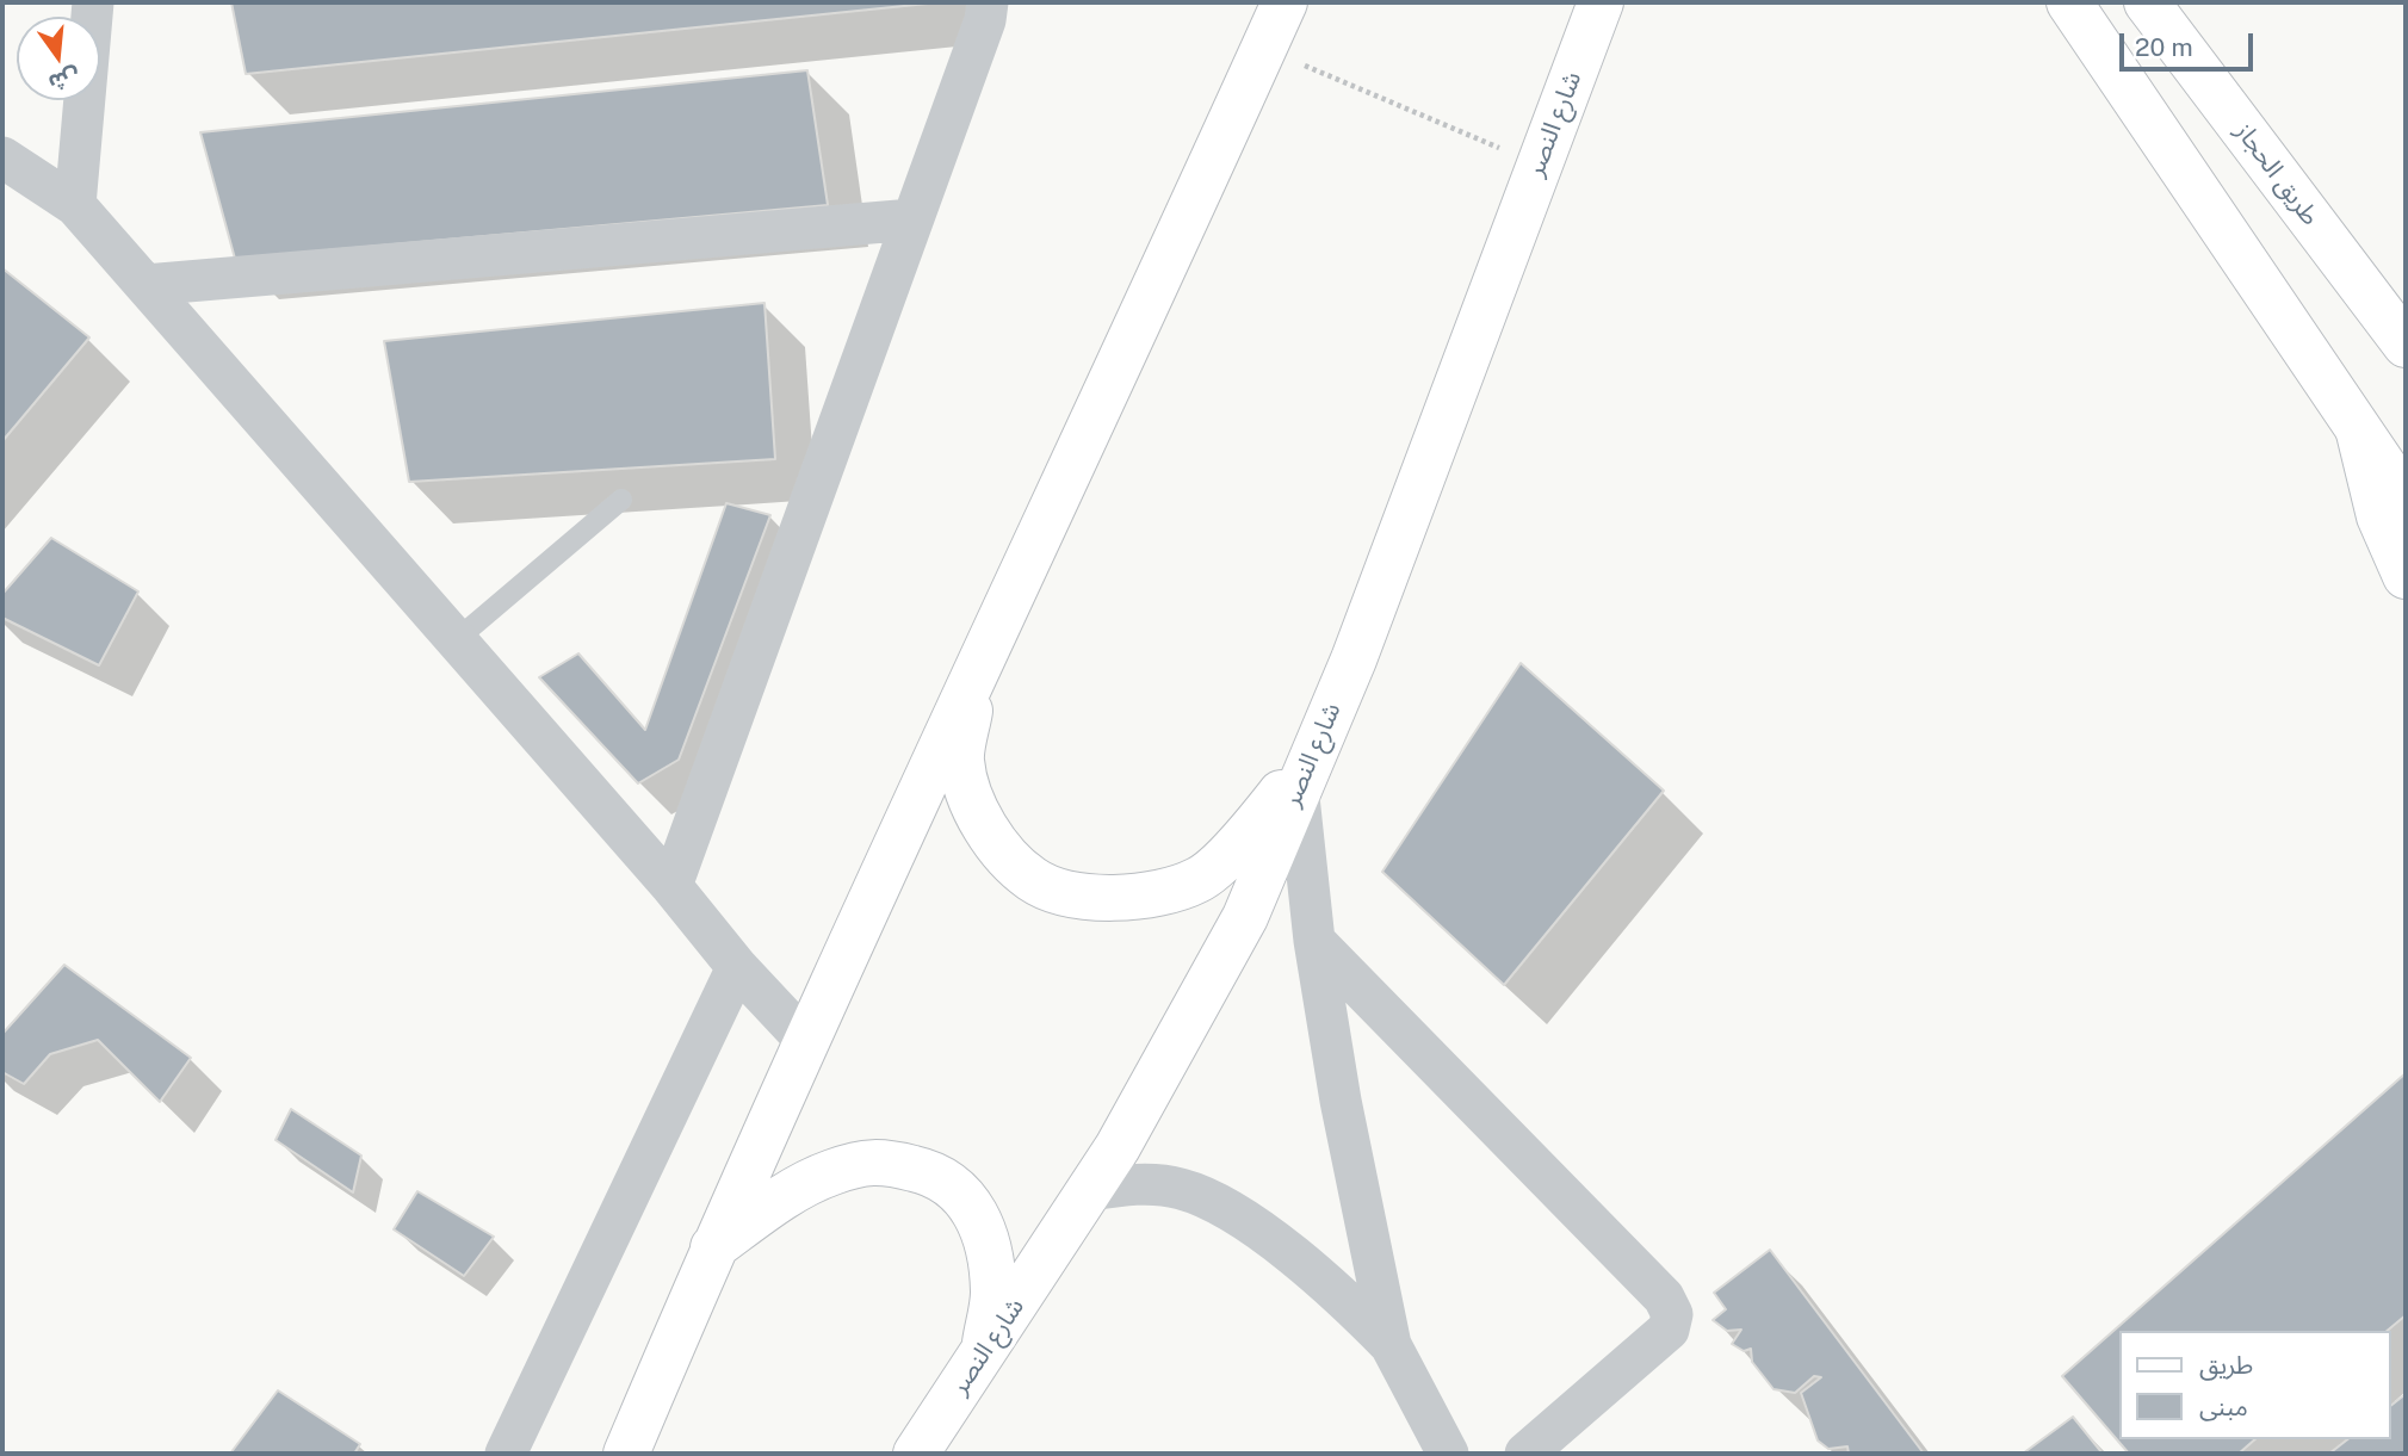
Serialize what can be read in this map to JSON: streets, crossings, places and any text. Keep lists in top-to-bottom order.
{
  "streets": {
    "main road": ["شارع النصر", "طريق الحجاز"]
  },
  "legend": ["طريق", "مبنى"],
  "scale_bar": "20 m",
  "north": "bottom"
}
